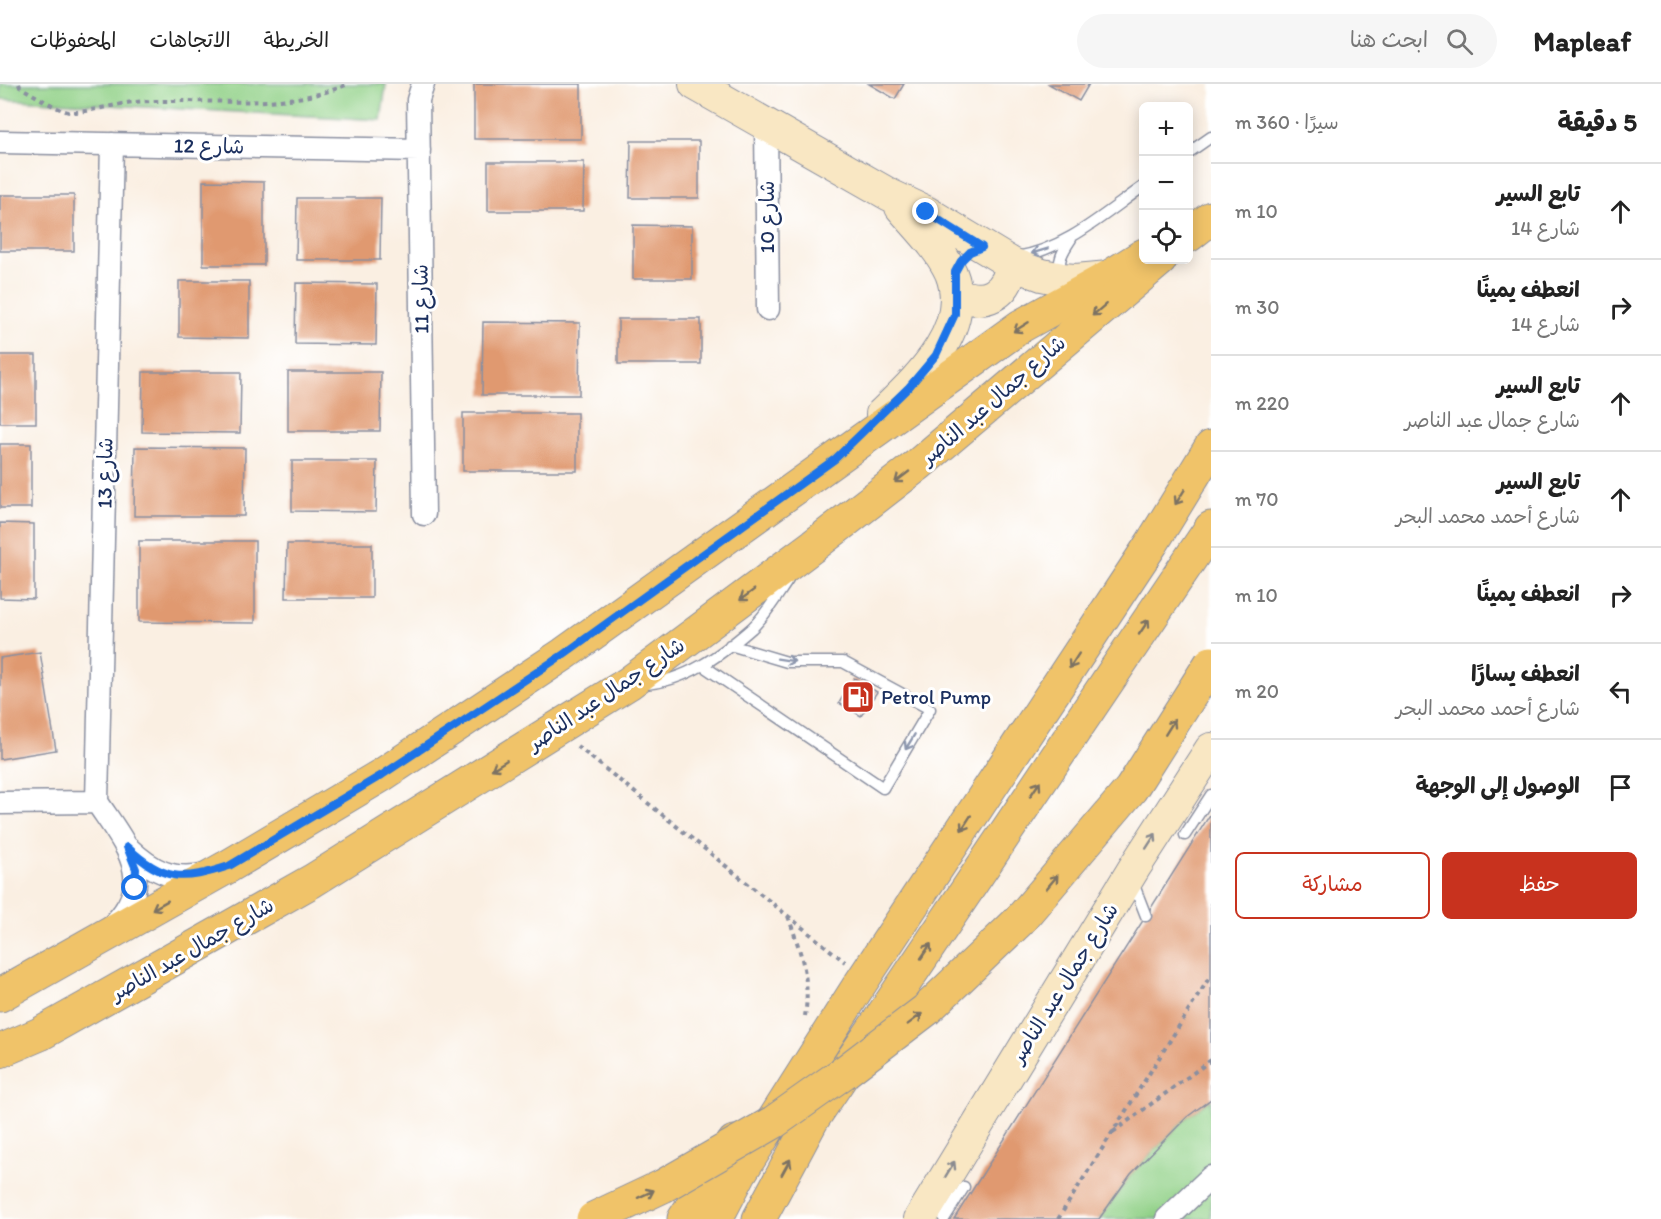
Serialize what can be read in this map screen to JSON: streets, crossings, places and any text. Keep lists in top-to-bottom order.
{
  "streets": {
    "main road": ["شارع جمال عبد الناصر"],
    "street": [
      "شارع 12",
      "شارع 10",
      "شارع 11",
      "شارع 13"
    ]
  },
  "crossings": [
    ["شارع 12", "شارع 11"],
    ["شارع 12", "شارع 13"]
  ],
  "places": {
    "fuel station": ["Petrol Pump"]
  },
  "page": {
    "header": "Mapleaf",
    "search": "ابحث هنا",
    "nav": ["الخريطة", "الاتجاهات", "المحفوظات"],
    "heading": ["5 دقيقة", "سيرًا · 360 m"],
    "map_buttons": ["+", "−"],
    "list": [
      ["تابع السير", "شارع 14", "10 m"],
      ["انعطف يمينًا", "شارع 14", "30 m"],
      ["تابع السير", "شارع جمال عبد الناصر", "220 m"],
      ["تابع السير", "شارع أحمد محمد البحر", "70 m"],
      ["انعطف يمينًا", "10 m"],
      ["انعطف يسارًا", "شارع أحمد محمد البحر", "20 m"],
      "الوصول إلى الوجهة"
    ],
    "buttons": ["حفظ", "مشاركة"]
  }
}
